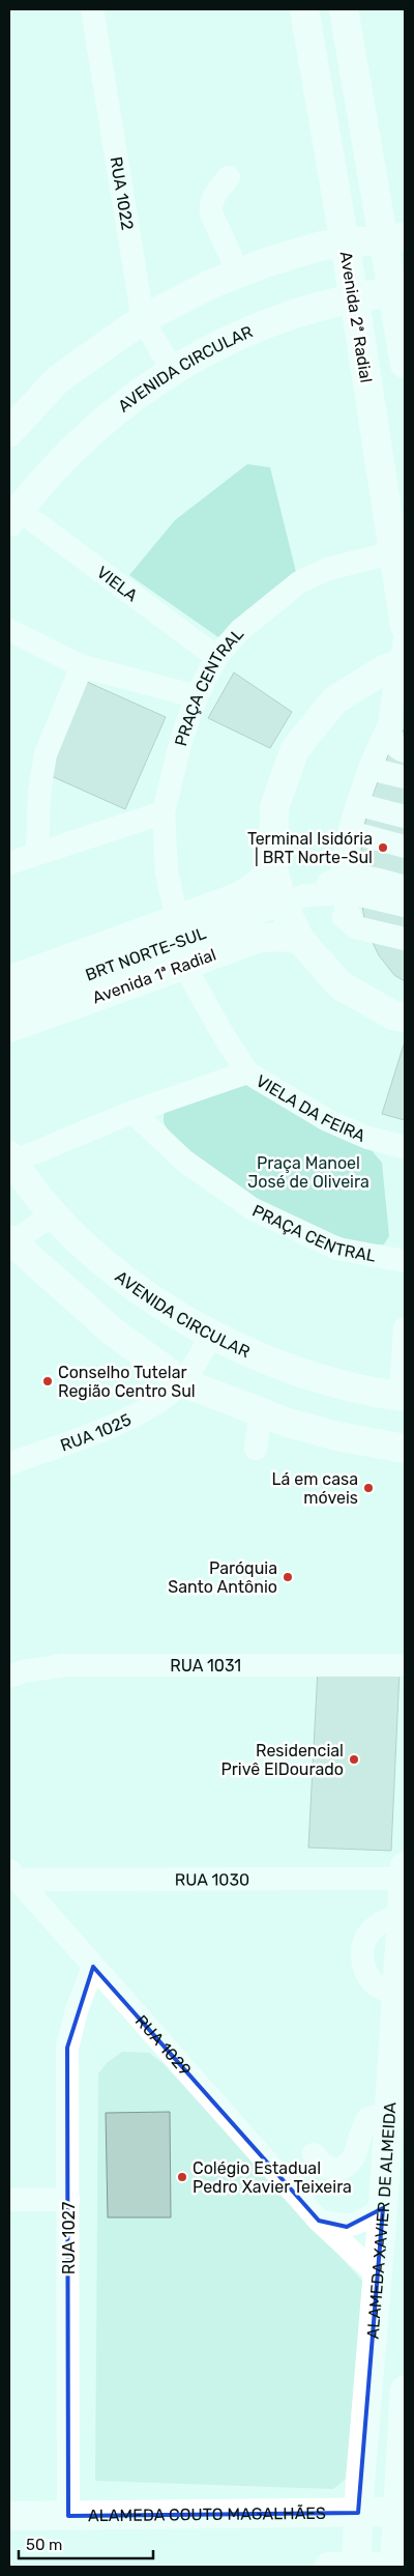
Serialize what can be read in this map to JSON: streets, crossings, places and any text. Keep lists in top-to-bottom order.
{
  "streets": {
    "main road": [
      "Avenida 2ª Radial",
      "AVENIDA CIRCULAR",
      "Avenida 1ª Radial",
      "ALAMEDA XAVIER DE ALMEIDA",
      "ALAMEDA COUTO MAGALHÃES"
    ],
    "street": [
      "RUA 1022",
      "VIELA",
      "PRAÇA CENTRAL",
      "BRT NORTE-SUL",
      "VIELA DA FEIRA",
      "RUA 1025",
      "RUA 1031",
      "RUA 1030",
      "RUA 1029",
      "RUA 1027"
    ]
  },
  "crossings": [
    ["RUA 1022", "AVENIDA CIRCULAR"],
    ["Avenida 2ª Radial", "AVENIDA CIRCULAR"],
    ["Avenida 2ª Radial", "PRAÇA CENTRAL"],
    ["AVENIDA CIRCULAR", "VIELA"],
    ["AVENIDA CIRCULAR", "RUA 1025"],
    ["VIELA", "PRAÇA CENTRAL"],
    ["Avenida 1ª Radial", "VIELA DA FEIRA"],
    ["RUA 1030", "RUA 1029"],
    ["RUA 1030", "ALAMEDA XAVIER DE ALMEIDA"],
    ["RUA 1029", "ALAMEDA XAVIER DE ALMEIDA"],
    ["RUA 1029", "RUA 1027"],
    ["ALAMEDA XAVIER DE ALMEIDA", "ALAMEDA COUTO MAGALHÃES"],
    ["RUA 1027", "ALAMEDA COUTO MAGALHÃES"]
  ],
  "parks": ["Praça Manoel José de Oliveira"],
  "places": [
    "Terminal Isidória | BRT Norte-Sul",
    "Conselho Tutelar Região Centro Sul",
    "Lá em casa móveis",
    "Paróquia Santo Antônio",
    "Residencial Privê ElDourado",
    "Colégio Estadual Pedro Xavier Teixeira"
  ],
  "scale_bar": "50 m"
}
